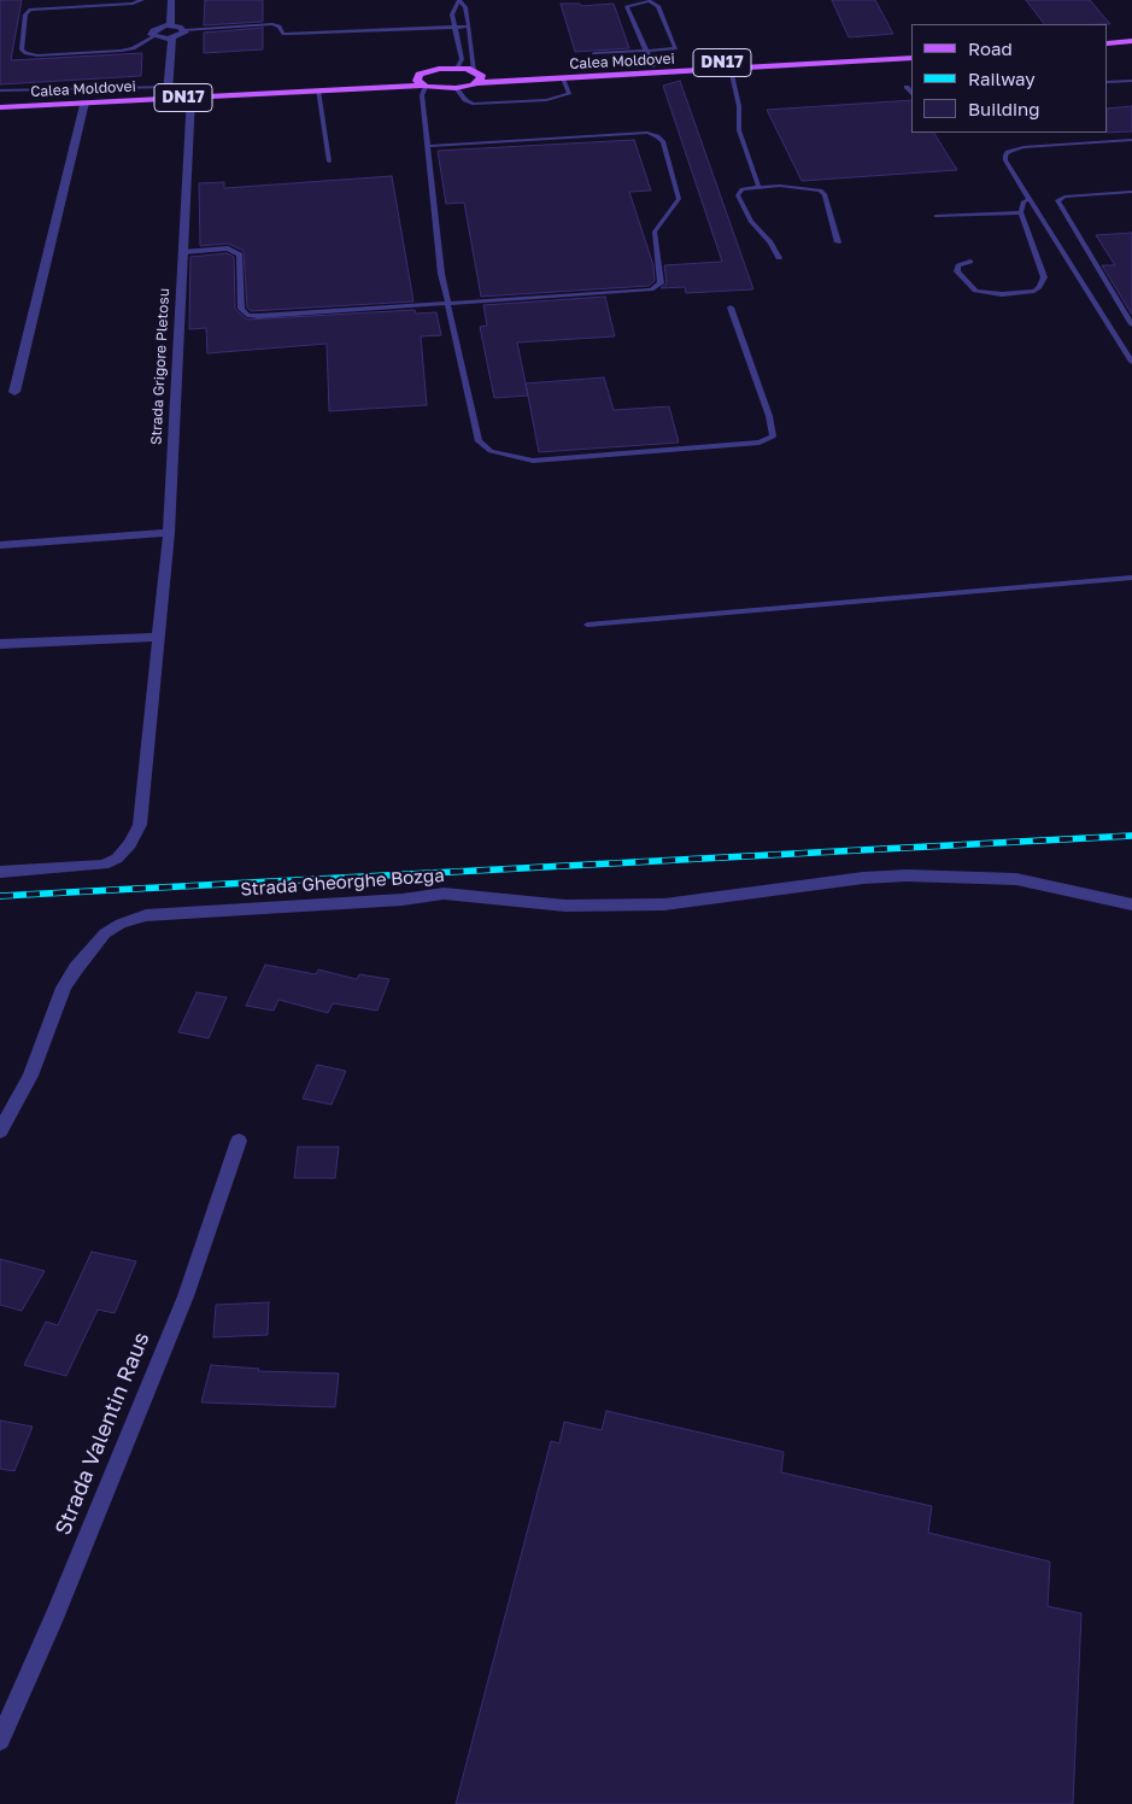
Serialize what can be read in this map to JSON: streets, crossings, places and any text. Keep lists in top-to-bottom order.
{
  "streets": {
    "main road": ["Calea Moldovei", "DN17"],
    "street": ["Strada Grigore Pletosu", "Strada Gheorghe Bozga", "Strada Valentin Raus"]
  },
  "crossings": [
    ["Calea Moldovei", "Strada Grigore Pletosu"]
  ],
  "legend": ["Road", "Railway", "Building"]
}
